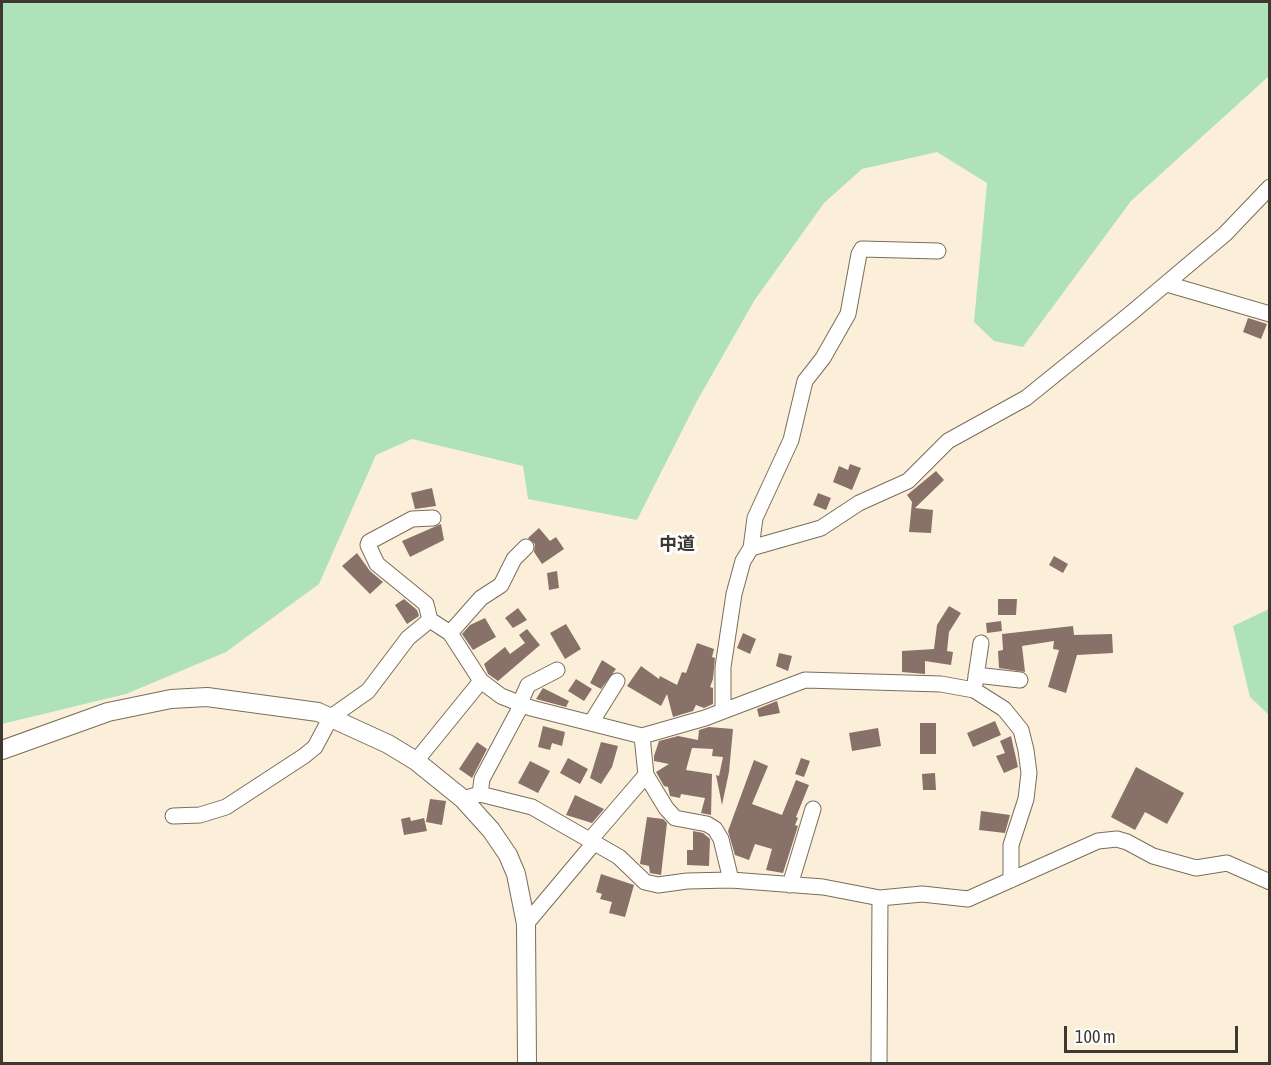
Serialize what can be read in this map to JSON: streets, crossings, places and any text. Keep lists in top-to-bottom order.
{
  "districts": ["中道"],
  "scale_bar": "100 m"
}
